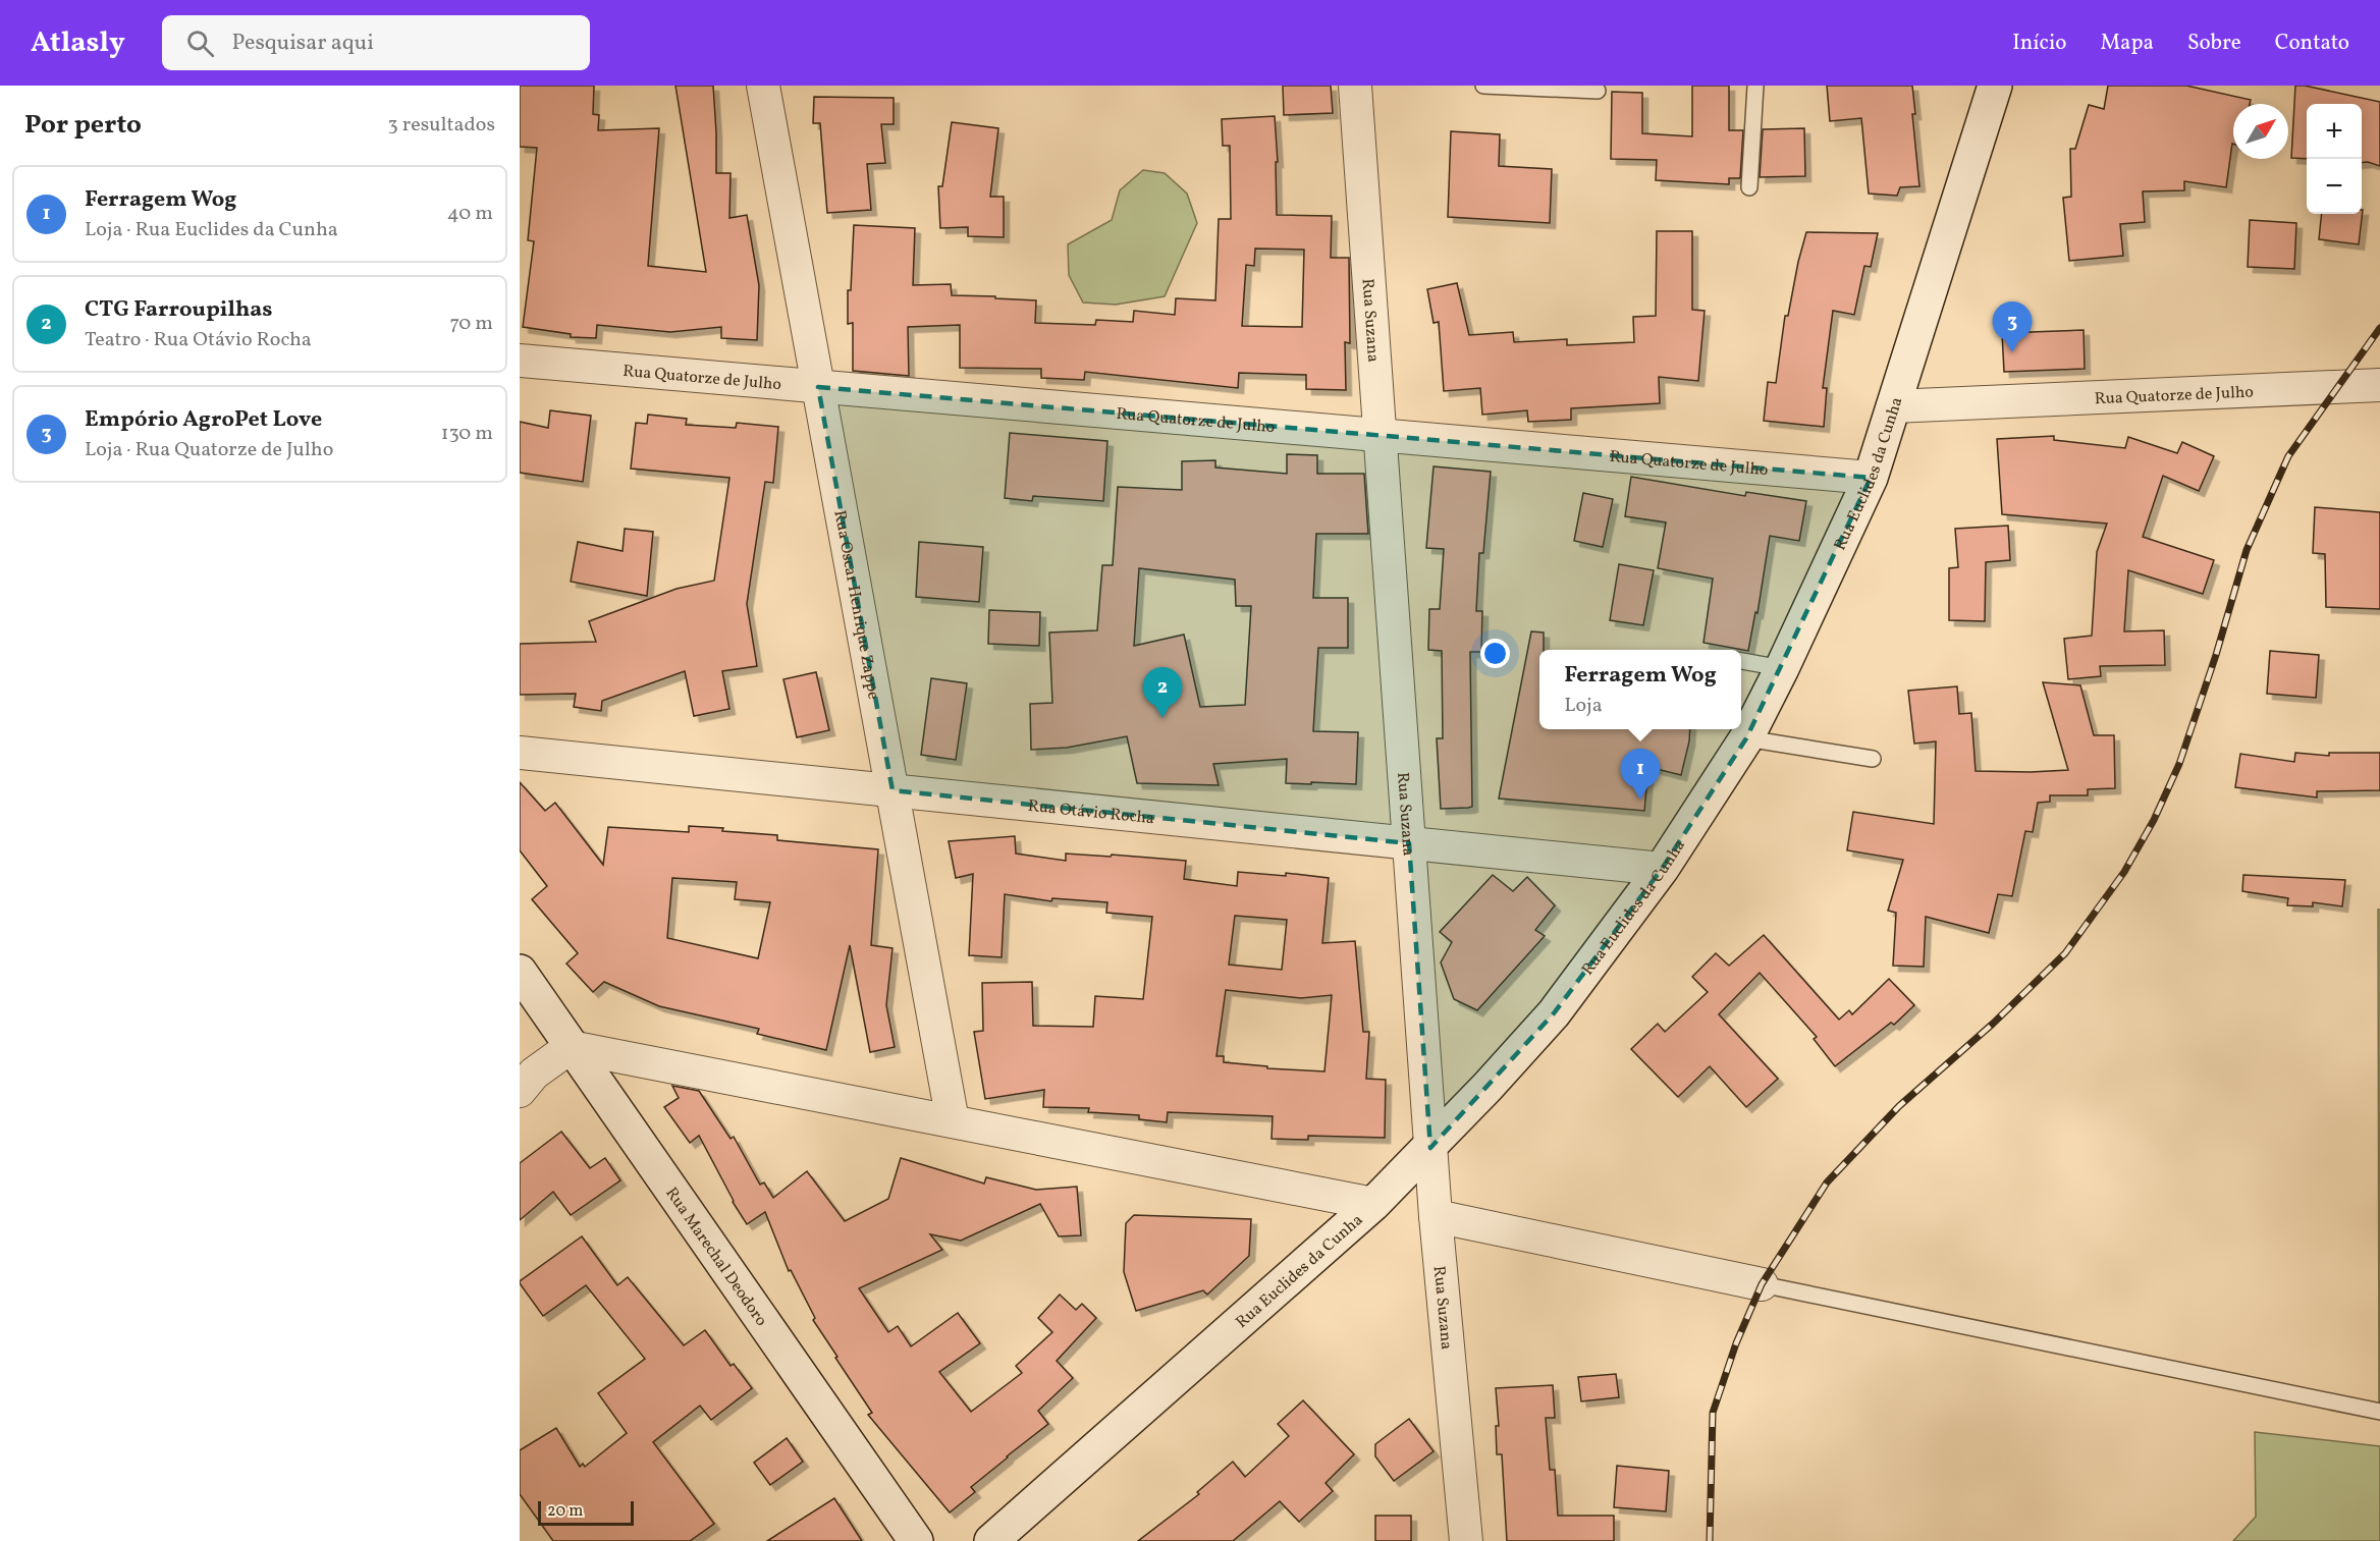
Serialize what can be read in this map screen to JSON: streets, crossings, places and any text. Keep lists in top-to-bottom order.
{
  "streets": {
    "main road": ["Rua Euclides da Cunha", "Rua Marechal Deodoro"],
    "street": [
      "Rua Suzana",
      "Rua Quatorze de Julho",
      "Rua Oscar Henrique Zappe",
      "Rua Otávio Rocha"
    ]
  },
  "crossings": [
    ["Rua Suzana", "Rua Quatorze de Julho"],
    ["Rua Suzana", "Rua Euclides da Cunha"],
    ["Rua Suzana", "Rua Otávio Rocha"],
    ["Rua Quatorze de Julho", "Rua Euclides da Cunha"],
    ["Rua Quatorze de Julho", "Rua Oscar Henrique Zappe"],
    ["Rua Euclides da Cunha", "Rua Otávio Rocha"],
    ["Rua Oscar Henrique Zappe", "Rua Otávio Rocha"]
  ],
  "scale_bar": "20 m",
  "north": "top right",
  "page": {
    "header": "Atlasly",
    "search": "Pesquisar aqui",
    "nav": [
      "Início",
      "Mapa",
      "Sobre",
      "Contato"
    ],
    "heading": ["Por perto", "3 resultados"],
    "map_buttons": ["+", "−"],
    "list": [
      {
        "mark": "1",
        "name": "Ferragem Wog",
        "note": "Loja · Rua Euclides da Cunha",
        "value": "40 m"
      },
      {
        "mark": "2",
        "name": "CTG Farroupilhas",
        "note": "Teatro · Rua Otávio Rocha",
        "value": "70 m"
      },
      {
        "mark": "3",
        "name": "Empório AgroPet Love",
        "note": "Loja · Rua Quatorze de Julho",
        "value": "130 m"
      }
    ],
    "pins": ["3", "2", "1"],
    "popup": ["Ferragem Wog", "Loja"],
    "scale": "20 m"
  }
}
